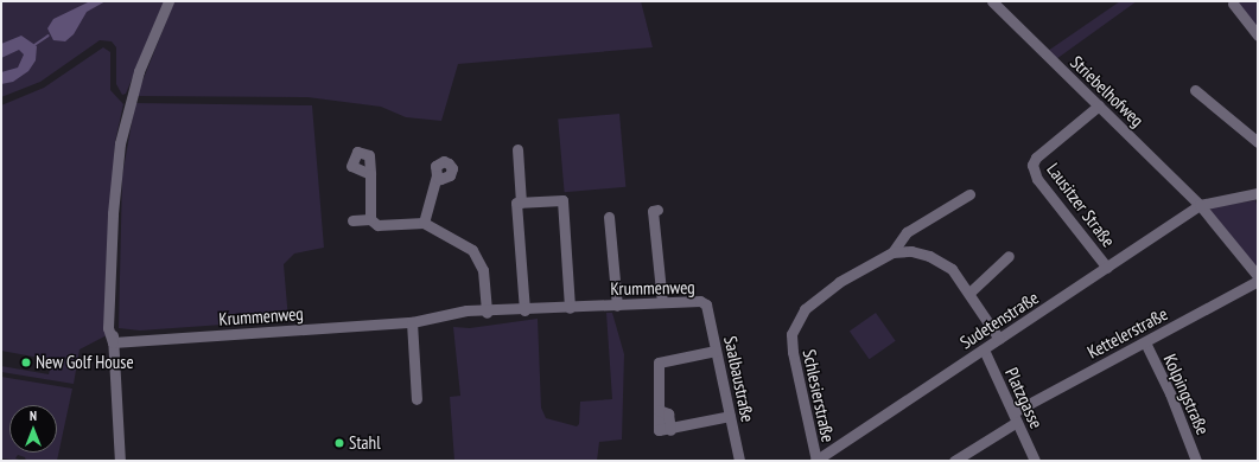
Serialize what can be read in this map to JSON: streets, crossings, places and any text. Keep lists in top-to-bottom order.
{
  "streets": {
    "street": [
      "Striebelhofweg",
      "Lausitzer Straße",
      "Krummenweg",
      "Sudetenstraße",
      "Kettelerstraße",
      "Saalbaustraße",
      "Kolpingstraße",
      "Schlesierstraße",
      "Platzgasse"
    ]
  },
  "crossings": [
    ["Striebelhofweg", "Lausitzer Straße"],
    ["Striebelhofweg", "Sudetenstraße"],
    ["Lausitzer Straße", "Sudetenstraße"],
    ["Krummenweg", "Saalbaustraße"],
    ["Sudetenstraße", "Schlesierstraße"],
    ["Sudetenstraße", "Platzgasse"],
    ["Kettelerstraße", "Kolpingstraße"],
    ["Kettelerstraße", "Platzgasse"]
  ],
  "places": ["New Golf House", "Stahl"],
  "north": "top"
}
